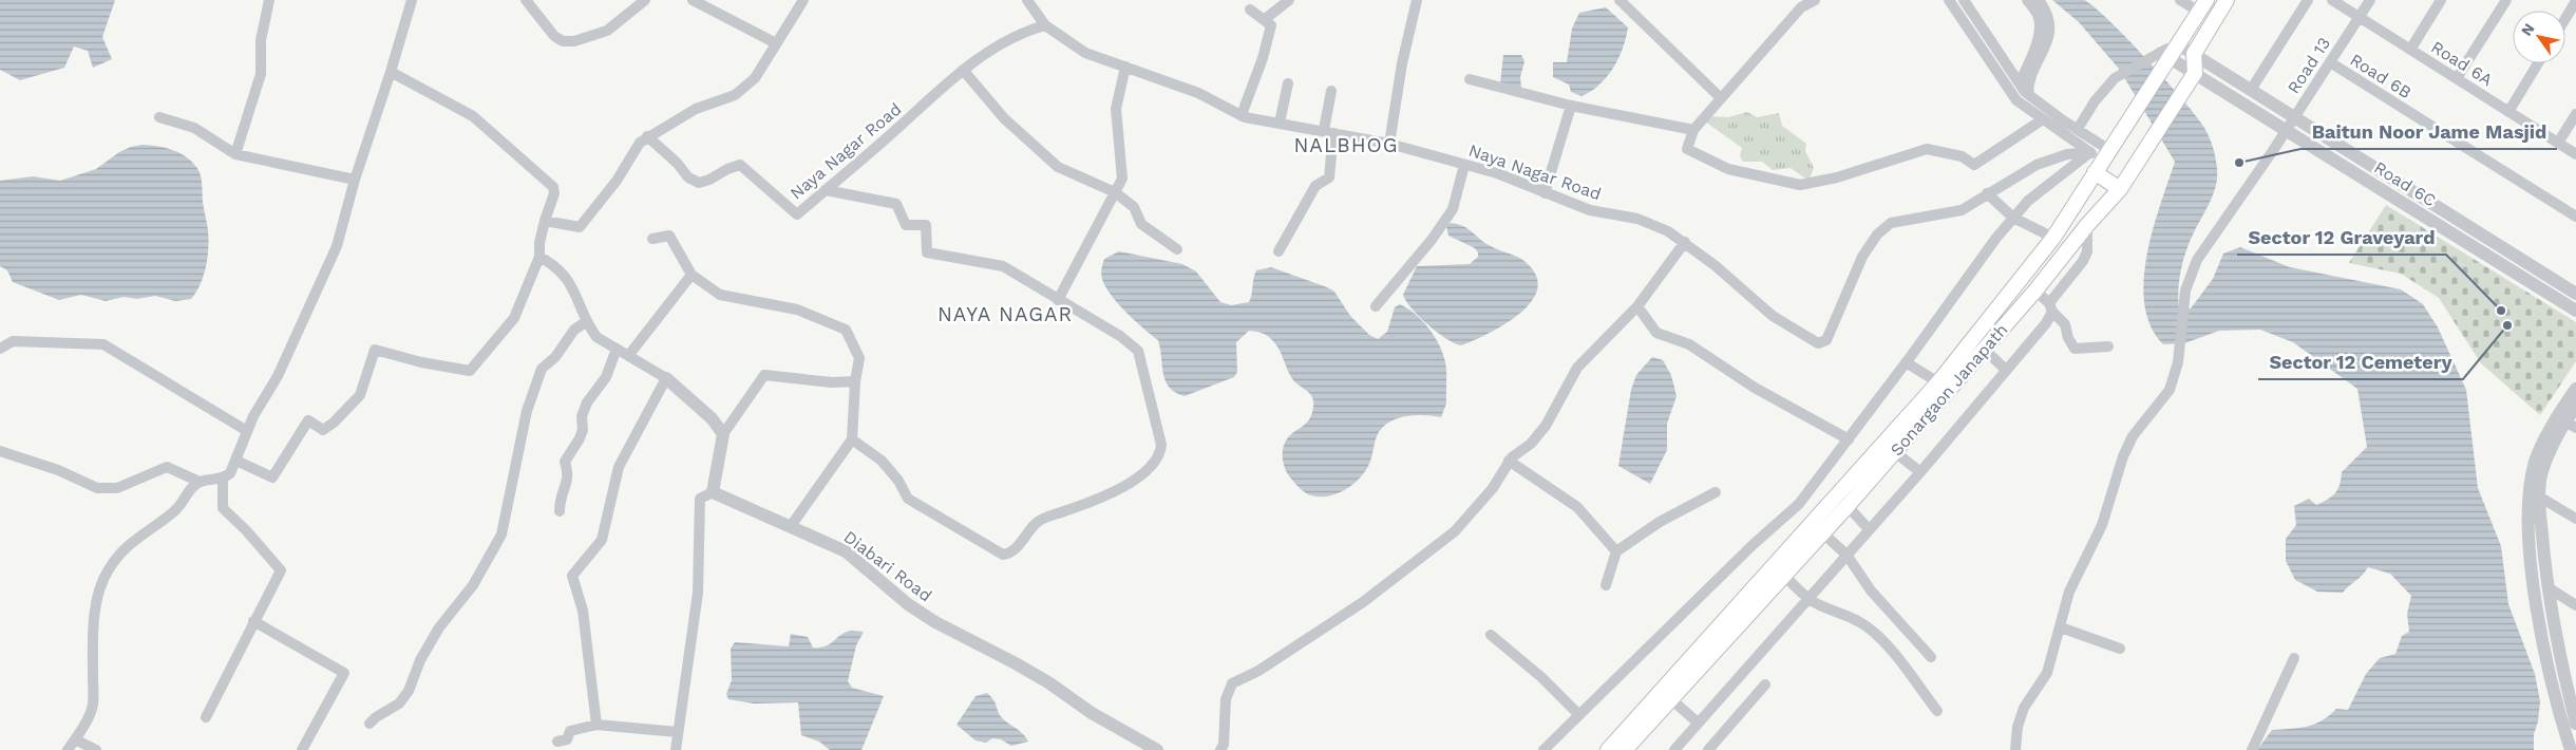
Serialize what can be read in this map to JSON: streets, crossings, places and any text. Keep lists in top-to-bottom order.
{
  "streets": {
    "main road": ["Sonargaon Janapath"],
    "street": [
      "Road 6A",
      "Road 13",
      "Road 6B",
      "Naya Nagar Road",
      "Road 6C",
      "Diabari Road"
    ]
  },
  "crossings": [
    ["Road 6A", "Road 13"],
    ["Road 13", "Road 6B"],
    ["Road 13", "Road 6C"],
    ["Naya Nagar Road", "Sonargaon Janapath"],
    ["Road 6C", "Sonargaon Janapath"]
  ],
  "districts": ["NALBHOG", "NAYA NAGAR"],
  "places": ["Baitun Noor Jame Masjid", "Sector 12 Graveyard", "Sector 12 Cemetery"],
  "north": "top left"
}
